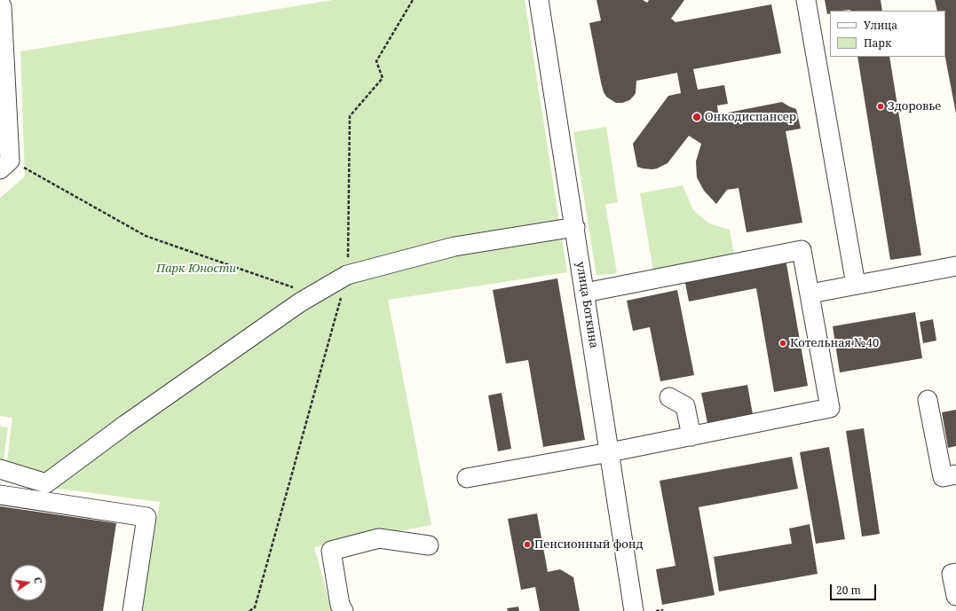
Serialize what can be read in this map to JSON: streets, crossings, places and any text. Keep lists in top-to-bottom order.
{
  "streets": {
    "street": ["улица Боткина"]
  },
  "parks": ["Парк Юности"],
  "places": [
    "Здоровье",
    "Онкодиспансер",
    "Котельная №40",
    "Пенсионный фонд"
  ],
  "legend": ["Улица", "Парк"],
  "scale_bar": "20 m",
  "north": "right"
}
